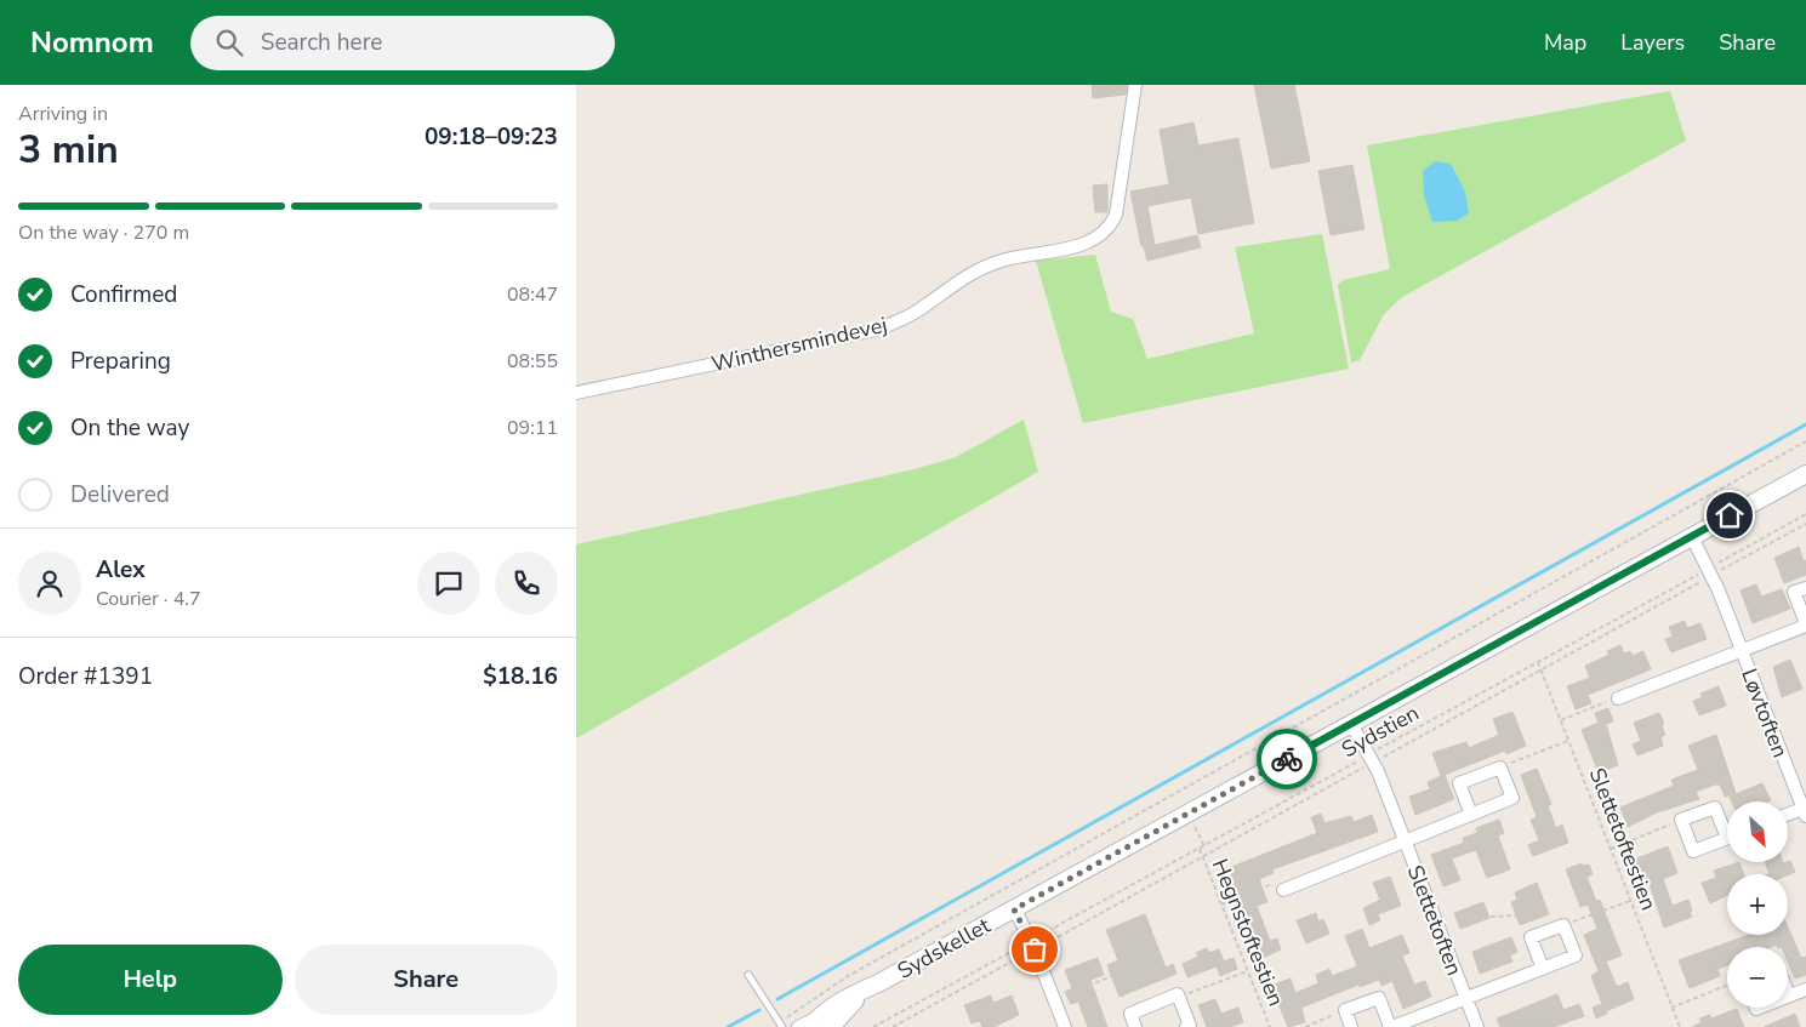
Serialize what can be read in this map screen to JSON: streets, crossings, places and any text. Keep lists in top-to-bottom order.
{
  "streets": {
    "street": [
      "Winthersmindevej",
      "Løvtoften",
      "Slettetoften",
      "Sydskellet"
    ],
    "path": ["Sydstien", "Slettetoftestien", "Hegnstoftestien"]
  },
  "crossings": [
    ["Løvtoften", "Sydstien"],
    ["Løvtoften", "Sydskellet"],
    ["Sydstien", "Slettetoftestien"],
    ["Sydstien", "Slettetoften"],
    ["Sydstien", "Hegnstoftestien"],
    ["Slettetoften", "Sydskellet"]
  ],
  "north": "bottom right",
  "page": {
    "header": "Nomnom",
    "search": "Search here",
    "nav": ["Map", "Layers", "Share"],
    "heading": ["3 min", "Arriving in", "09:18–09:23"],
    "panel": [
      "Alex",
      "Courier · 4.7",
      "Order #1391",
      "$18.16"
    ],
    "bar": "On the way · 270 m",
    "list": [
      ["Confirmed", "08:47"],
      ["Preparing", "08:55"],
      ["On the way", "09:11"],
      "Delivered"
    ],
    "map_buttons": ["+", "−"],
    "buttons": ["Help", "Share"]
  }
}
